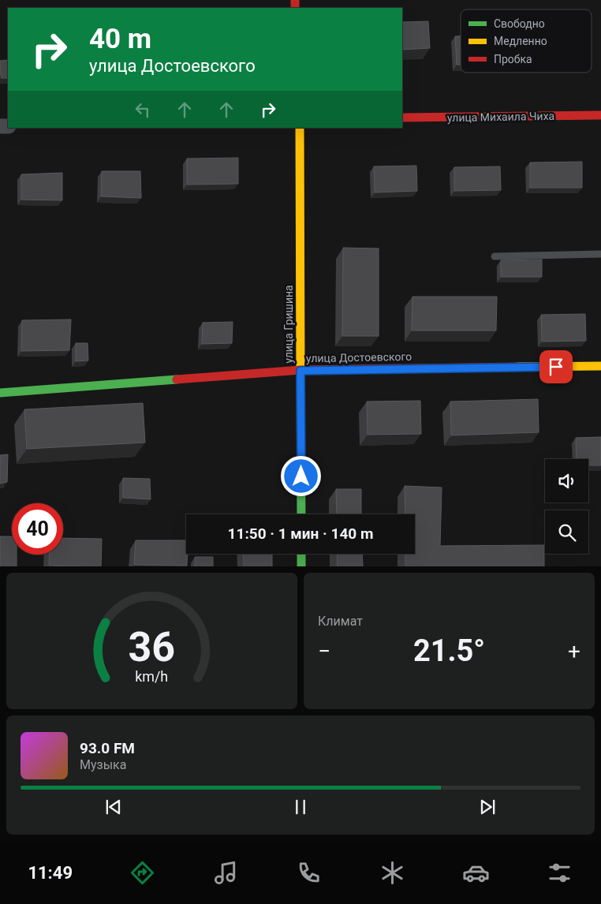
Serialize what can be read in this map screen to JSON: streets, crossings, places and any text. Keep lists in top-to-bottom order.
{
  "streets": {
    "street": ["улица Михаила Чиха", "улица Гришина", "улица Достоевского"]
  },
  "crossings": [
    ["улица Гришина", "улица Достоевского"]
  ],
  "legend": ["Свободно", "Медленно", "Пробка"],
  "page": {
    "turn": ["40 m", "улица Достоевского"],
    "limit": "40",
    "trip": "11:50 · 1 мин · 140 m",
    "tile": "Климат",
    "heat": ["−", "21.5°", "+"],
    "song": ["93.0 FM", "Музыка"],
    "tabs": "11:49",
    "gauge": ["36", "km/h"]
  }
}
